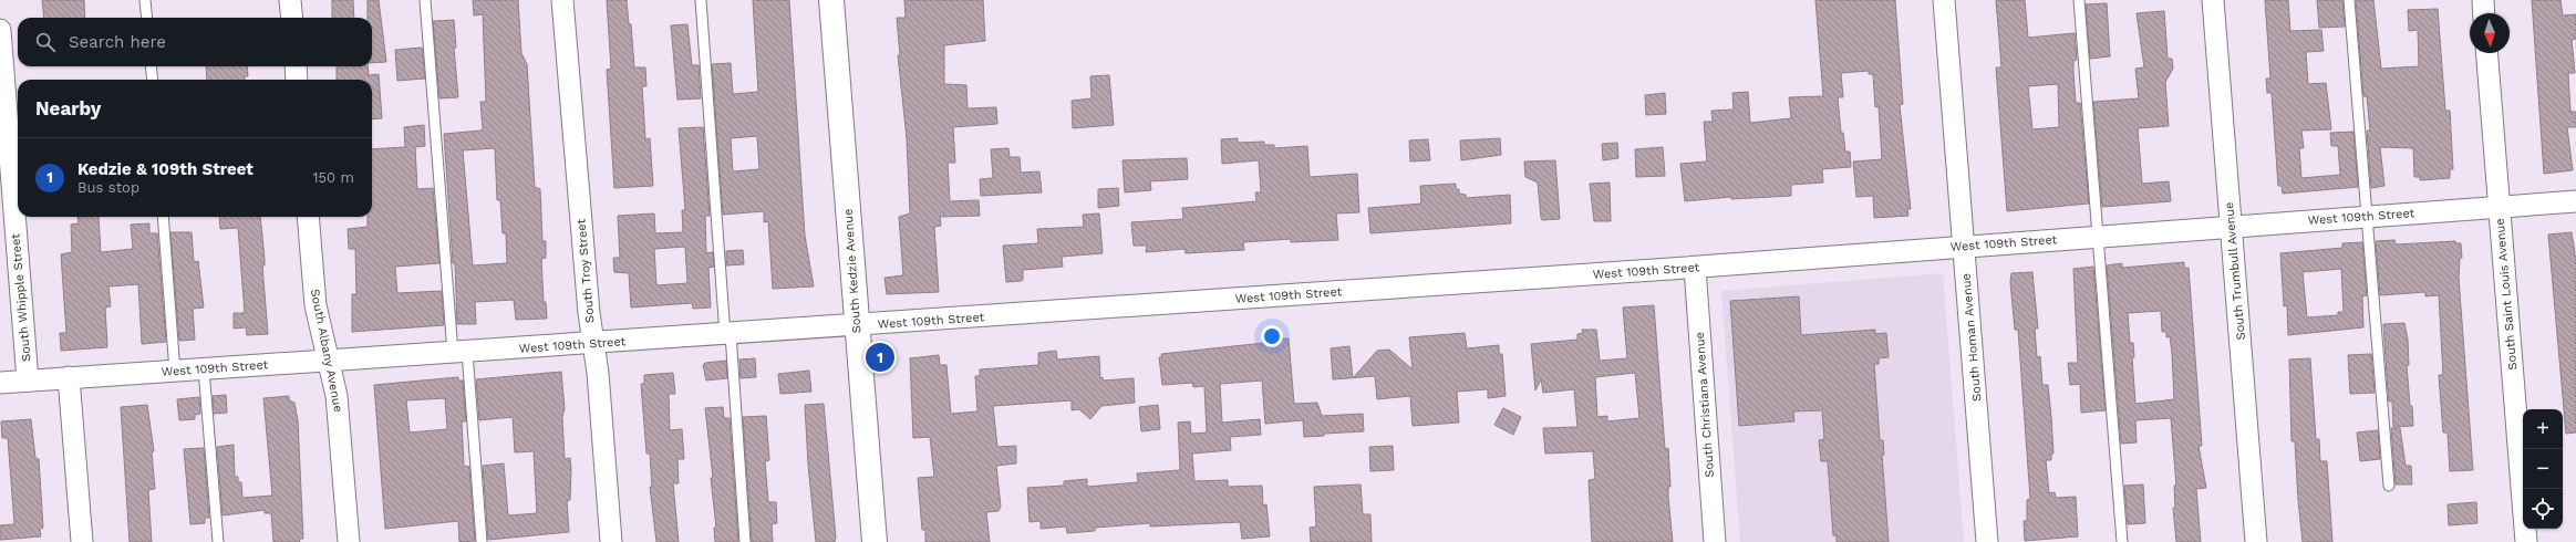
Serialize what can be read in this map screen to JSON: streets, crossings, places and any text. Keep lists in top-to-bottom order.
{
  "streets": {
    "main road": ["South Kedzie Avenue"],
    "street": [
      "West 109th Street",
      "South Troy Street",
      "South Trumbull Avenue",
      "South Saint Louis Avenue",
      "South Whipple Street",
      "South Homan Avenue",
      "South Albany Avenue",
      "South Christiana Avenue"
    ]
  },
  "crossings": [
    ["West 109th Street", "South Troy Street"],
    ["West 109th Street", "South Kedzie Avenue"],
    ["West 109th Street", "South Trumbull Avenue"],
    ["West 109th Street", "South Saint Louis Avenue"],
    ["West 109th Street", "South Whipple Street"],
    ["West 109th Street", "South Homan Avenue"],
    ["West 109th Street", "South Albany Avenue"],
    ["West 109th Street", "South Christiana Avenue"]
  ],
  "north": "bottom",
  "page": {
    "search": "Search here",
    "heading": "Nearby",
    "list": [
      {
        "mark": "1",
        "name": "Kedzie & 109th Street",
        "note": "Bus stop",
        "value": "150 m"
      }
    ],
    "pins": "1",
    "map_buttons": ["+", "−"]
  }
}
